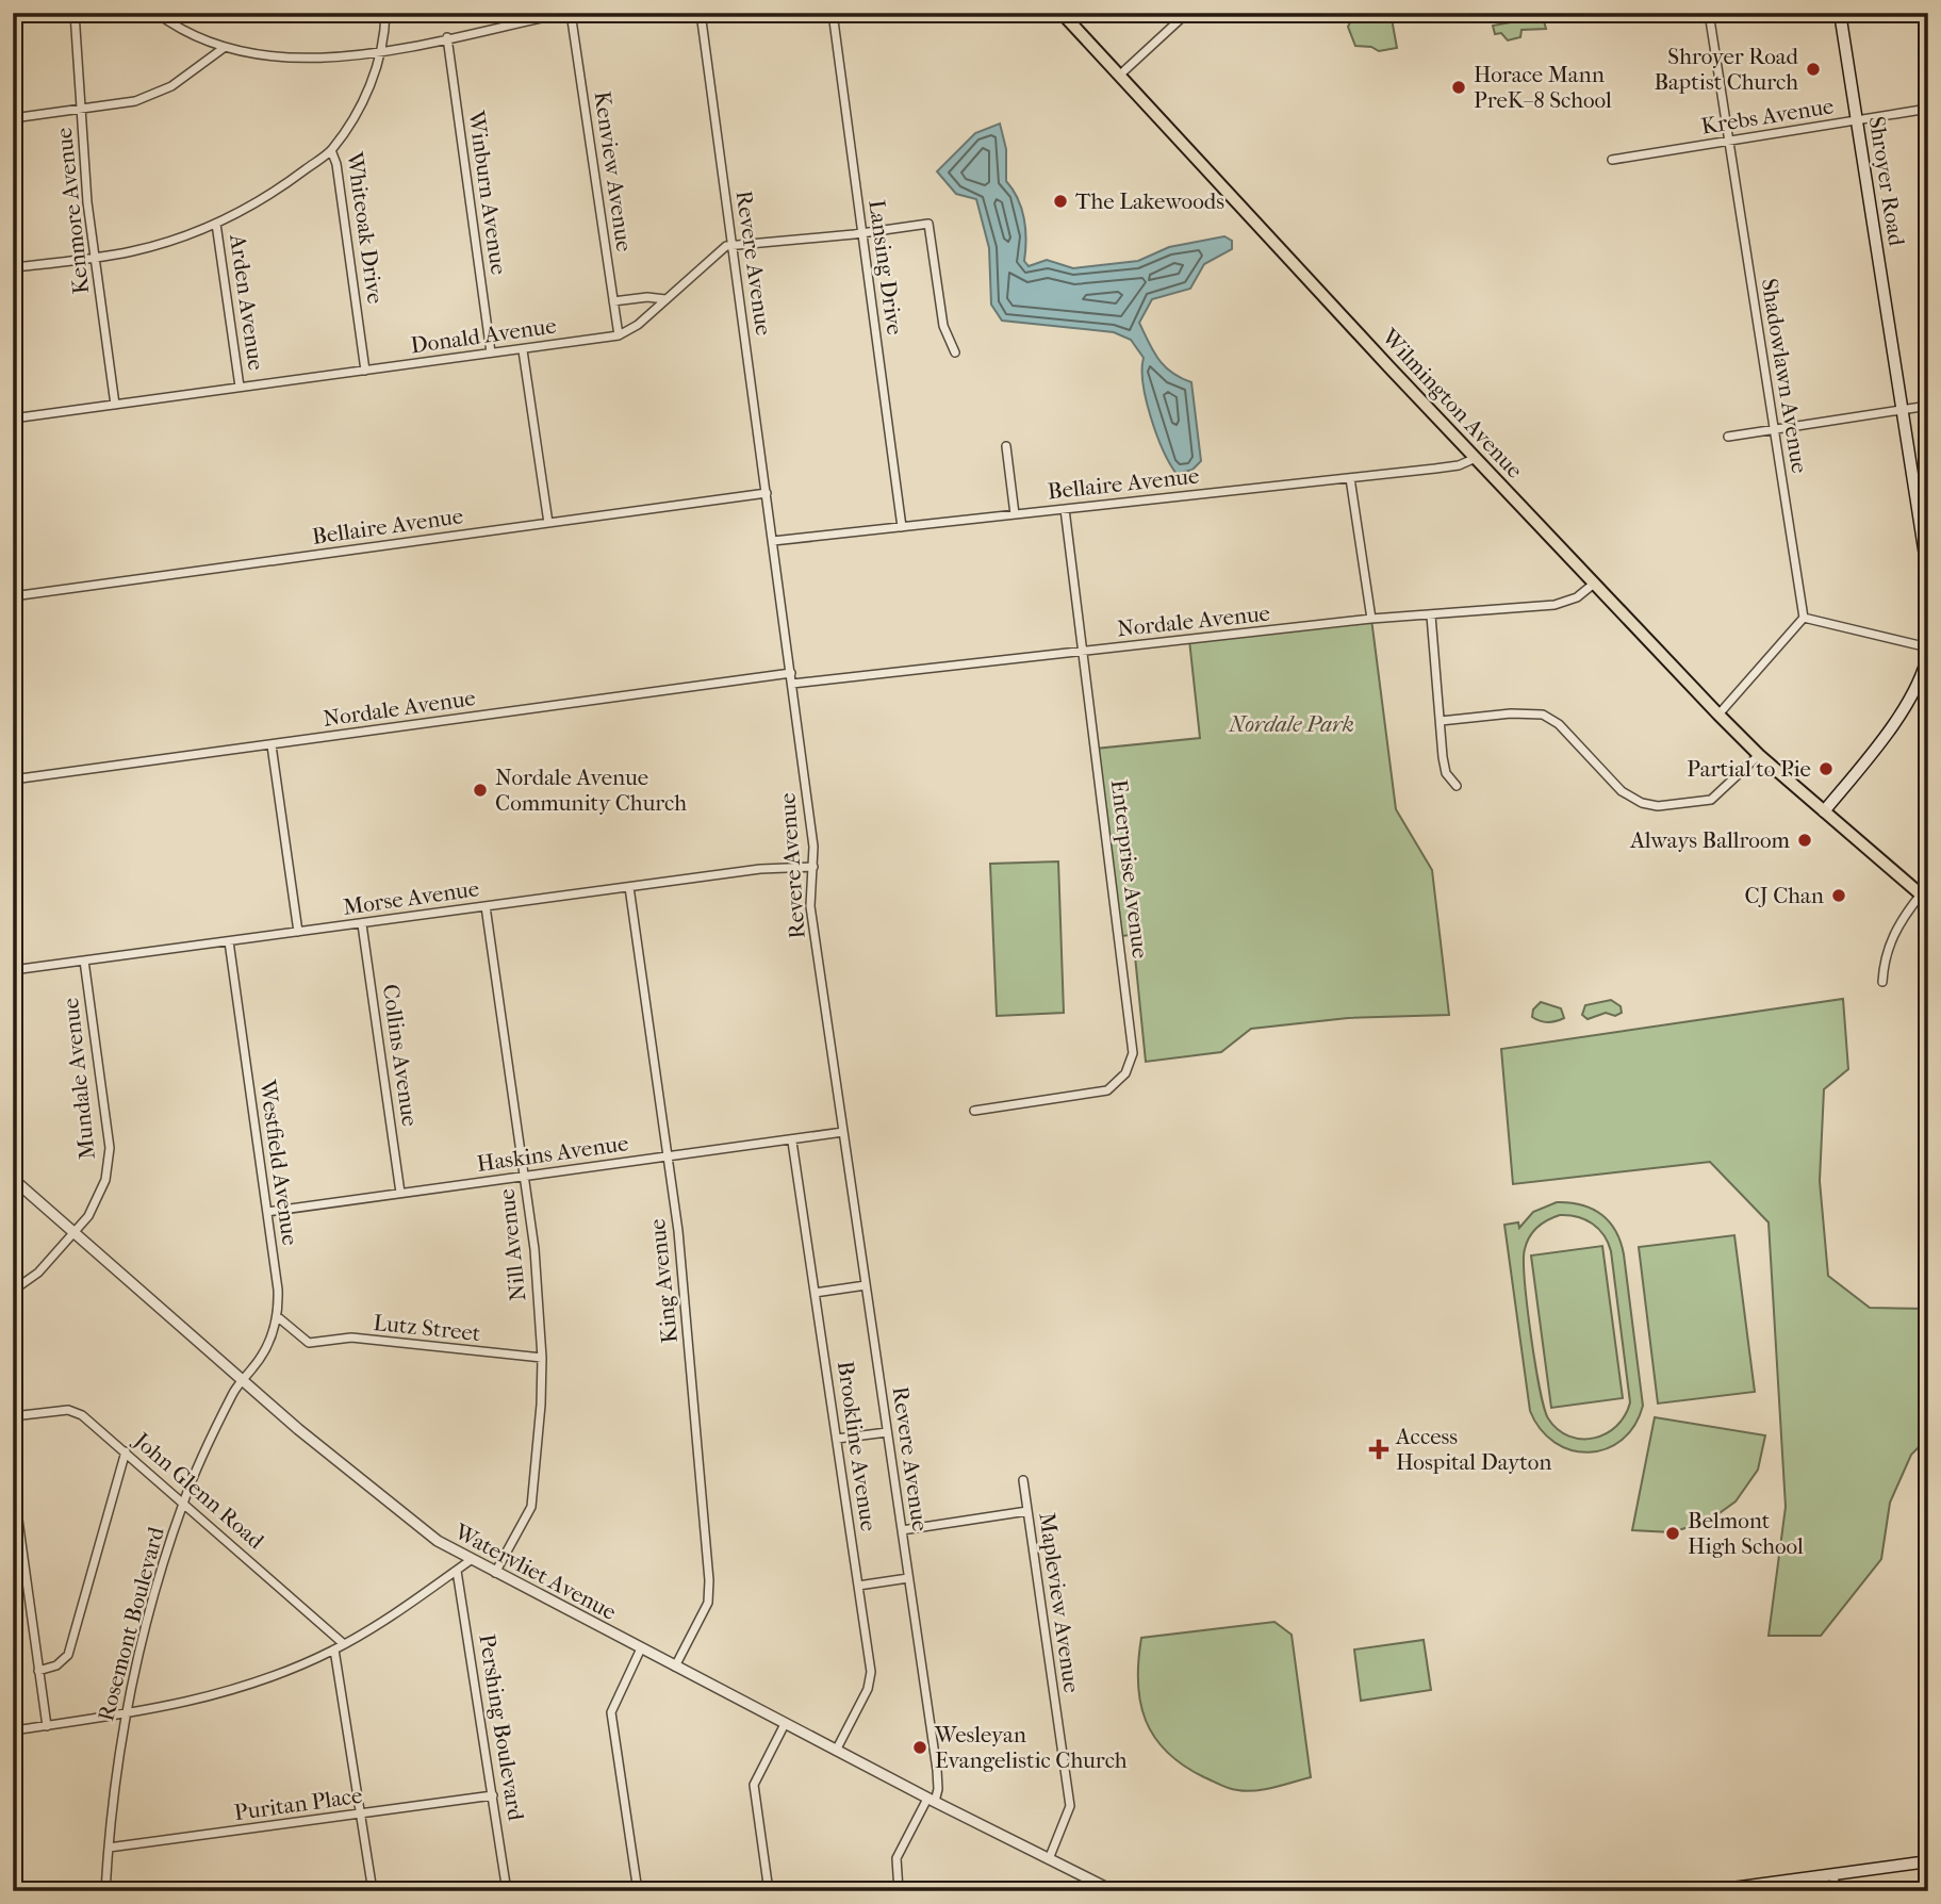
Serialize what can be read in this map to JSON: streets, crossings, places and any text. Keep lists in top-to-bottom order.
{
  "streets": {
    "main road": ["Shroyer Road", "Wilmington Avenue"],
    "street": [
      "Krebs Avenue",
      "Kenview Avenue",
      "Winburn Avenue",
      "Kenmore Avenue",
      "Whiteoak Drive",
      "Revere Avenue",
      "Lansing Drive",
      "Arden Avenue",
      "Donald Avenue",
      "Shadowlawn Avenue",
      "Bellaire Avenue",
      "Nordale Avenue",
      "Enterprise Avenue",
      "Morse Avenue",
      "Collins Avenue",
      "Mundale Avenue",
      "Haskins Avenue",
      "Westfield Avenue",
      "Nill Avenue",
      "King Avenue",
      "Lutz Street",
      "Brookline Avenue",
      "John Glenn Road",
      "Watervliet Avenue",
      "Mapleview Avenue",
      "Rosemont Boulevard",
      "Pershing Boulevard",
      "Puritan Place"
    ]
  },
  "crossings": [
    ["Krebs Avenue", "Shroyer Road"],
    ["Krebs Avenue", "Shadowlawn Avenue"],
    ["Kenview Avenue", "Donald Avenue"],
    ["Winburn Avenue", "Donald Avenue"],
    ["Kenmore Avenue", "Donald Avenue"],
    ["Whiteoak Drive", "Donald Avenue"],
    ["Revere Avenue", "Donald Avenue"],
    ["Revere Avenue", "Bellaire Avenue"],
    ["Revere Avenue", "Nordale Avenue"],
    ["Revere Avenue", "Morse Avenue"],
    ["Revere Avenue", "Haskins Avenue"],
    ["Revere Avenue", "Watervliet Avenue"],
    ["Lansing Drive", "Donald Avenue"],
    ["Lansing Drive", "Bellaire Avenue"],
    ["Arden Avenue", "Donald Avenue"],
    ["Wilmington Avenue", "Bellaire Avenue"],
    ["Wilmington Avenue", "Nordale Avenue"],
    ["Bellaire Avenue", "Enterprise Avenue"],
    ["Nordale Avenue", "Enterprise Avenue"],
    ["Morse Avenue", "Collins Avenue"],
    ["Morse Avenue", "Mundale Avenue"],
    ["Morse Avenue", "Westfield Avenue"],
    ["Morse Avenue", "Nill Avenue"],
    ["Morse Avenue", "King Avenue"],
    ["Collins Avenue", "Haskins Avenue"],
    ["Mundale Avenue", "Watervliet Avenue"],
    ["Haskins Avenue", "Westfield Avenue"],
    ["Haskins Avenue", "Nill Avenue"],
    ["Haskins Avenue", "King Avenue"],
    ["Haskins Avenue", "Brookline Avenue"],
    ["Westfield Avenue", "Lutz Street"],
    ["Westfield Avenue", "Watervliet Avenue"],
    ["Westfield Avenue", "Rosemont Boulevard"],
    ["Nill Avenue", "Lutz Street"],
    ["Nill Avenue", "Watervliet Avenue"],
    ["King Avenue", "Watervliet Avenue"],
    ["Brookline Avenue", "Watervliet Avenue"],
    ["John Glenn Road", "Rosemont Boulevard"],
    ["Watervliet Avenue", "Mapleview Avenue"],
    ["Watervliet Avenue", "Rosemont Boulevard"],
    ["Rosemont Boulevard", "Puritan Place"],
    ["Pershing Boulevard", "Puritan Place"]
  ],
  "parks": ["Nordale Park"],
  "places": {
    "other": [
      "Shroyer Road Baptist Church",
      "Horace Mann PreK–8 School",
      "The Lakewoods",
      "Partial to Pie",
      "Nordale Avenue Community Church",
      "Always Ballroom",
      "CJ Chan",
      "Belmont High School",
      "Wesleyan Evangelistic Church"
    ],
    "health": ["Access Hospital Dayton"]
  }
}
